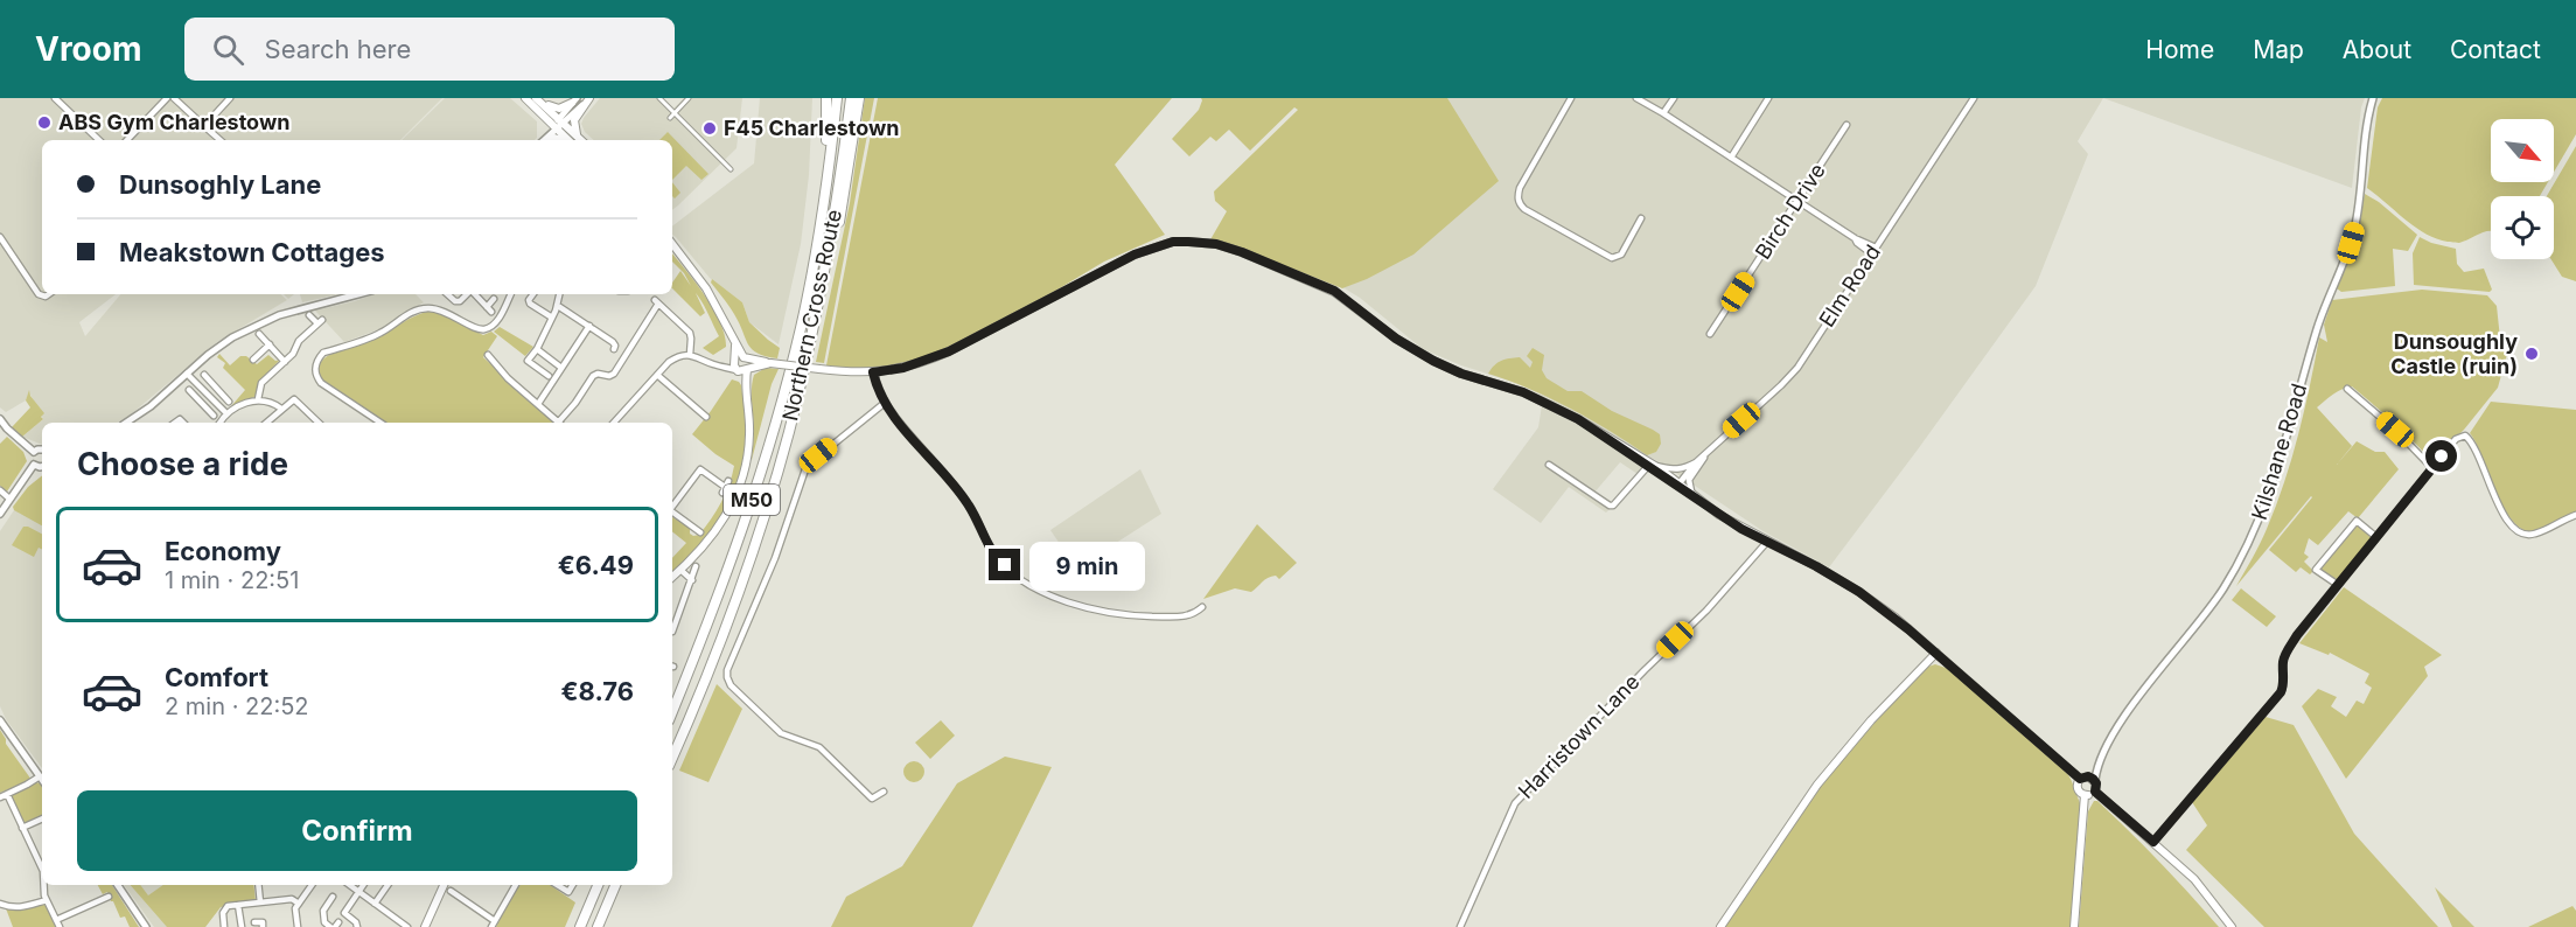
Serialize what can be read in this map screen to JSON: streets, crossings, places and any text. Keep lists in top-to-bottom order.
{
  "streets": {
    "highway": ["Northern Cross Route", "M50"],
    "street": [
      "Birch Drive",
      "Elm Road",
      "Kilshane Road",
      "Harristown Lane"
    ]
  },
  "places": ["ABS Gym Charlestown", "F45 Charlestown", "Dunsoughly Castle (ruin)"],
  "north": "bottom right",
  "page": {
    "header": "Vroom",
    "search": "Search here",
    "nav": [
      "Home",
      "Map",
      "About",
      "Contact"
    ],
    "banner": ["Dunsoghly Lane", "Meakstown Cottages"],
    "heading": "Choose a ride",
    "list": [
      {
        "name": "Economy",
        "note": "1 min · 22:51",
        "value": "€6.49"
      },
      {
        "name": "Comfort",
        "note": "2 min · 22:52",
        "value": "€8.76"
      }
    ],
    "bubble": "9 min",
    "buttons": "Confirm"
  }
}
